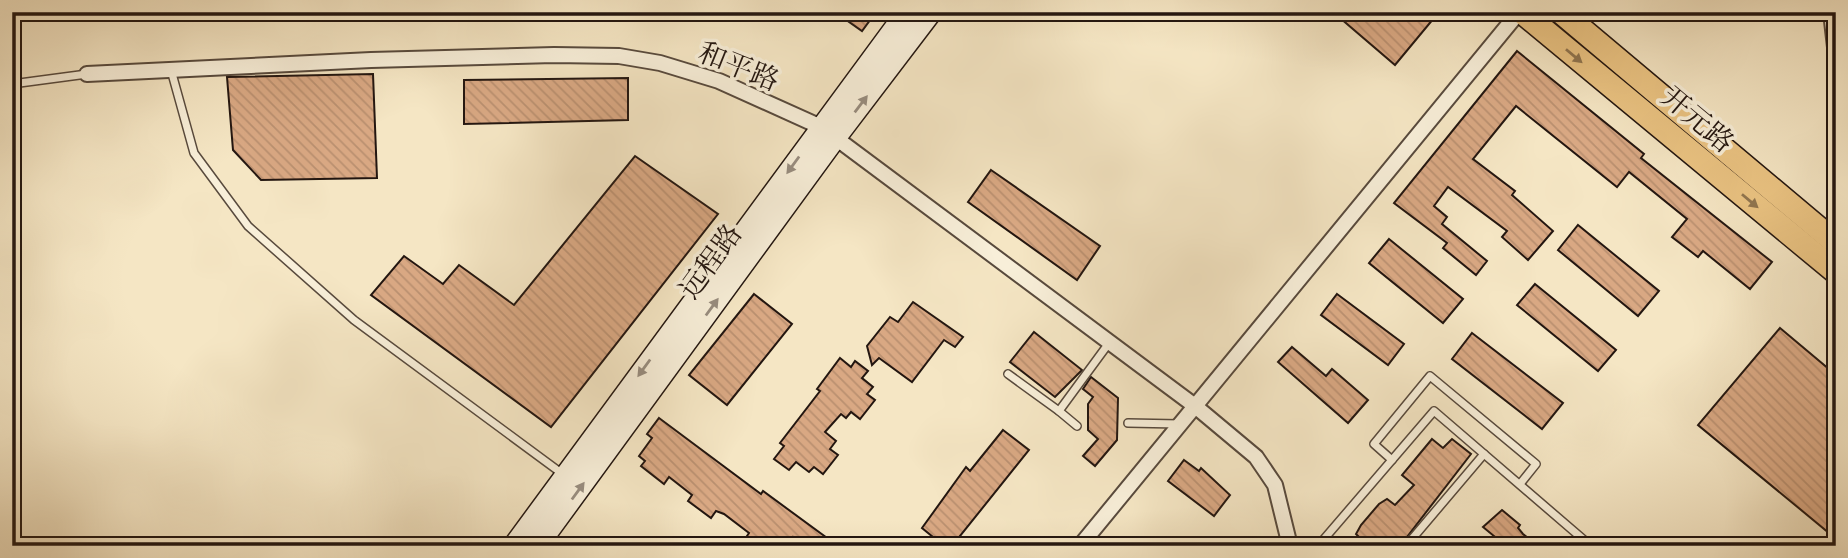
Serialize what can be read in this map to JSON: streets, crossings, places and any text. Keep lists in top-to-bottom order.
{
  "streets": {
    "main road": ["开元路", "远程路"],
    "street": ["和平路"]
  },
  "crossings": [
    ["和平路", "远程路"]
  ]
}
